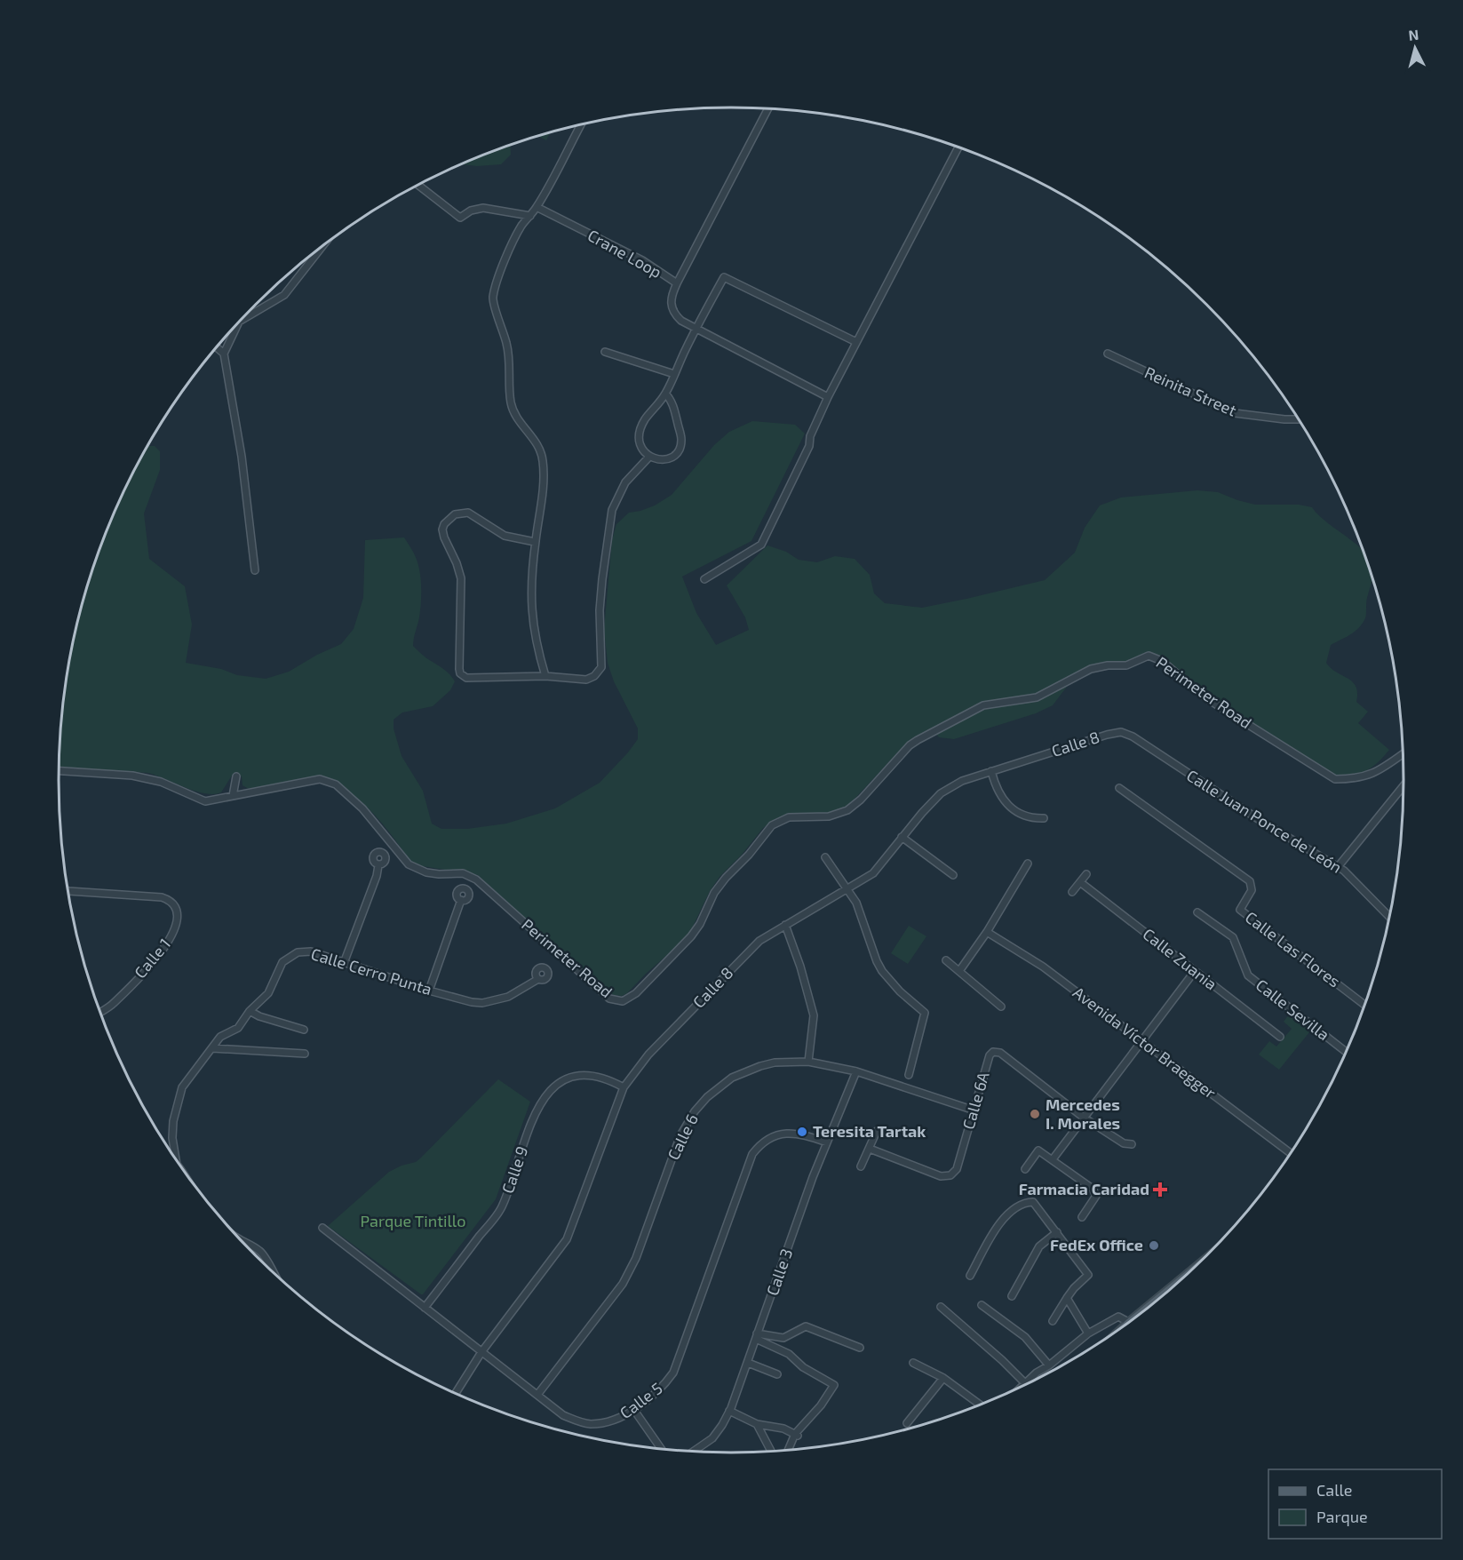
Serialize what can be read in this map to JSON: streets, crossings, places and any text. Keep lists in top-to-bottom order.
{
  "streets": {
    "street": [
      "Crane Loop",
      "Reinita Street",
      "Perimeter Road",
      "Calle 8",
      "Calle Juan Ponce de León",
      "Calle Las Flores",
      "Calle 1",
      "Calle Zuania",
      "Calle Cerro Punta",
      "Calle Sevilla",
      "Avenida Víctor Braegger",
      "Calle 6A",
      "Calle 6",
      "Calle 9",
      "Calle 3",
      "Calle 5"
    ]
  },
  "crossings": [
    ["Calle 8", "Calle Juan Ponce de León"],
    ["Calle 8", "Calle 9"],
    ["Calle 8", "Calle 5"],
    ["Calle 6A", "Calle 6"],
    ["Calle 6", "Calle 3"],
    ["Calle 6", "Calle 5"],
    ["Calle 9", "Calle 5"],
    ["Calle 3", "Calle 5"]
  ],
  "parks": ["Parque Tintillo"],
  "places": {
    "other": ["Mercedes I. Morales", "Teresita Tartak", "FedEx Office"],
    "health": ["Farmacia Caridad"]
  },
  "legend": ["Calle", "Parque"],
  "north": "top"
}
